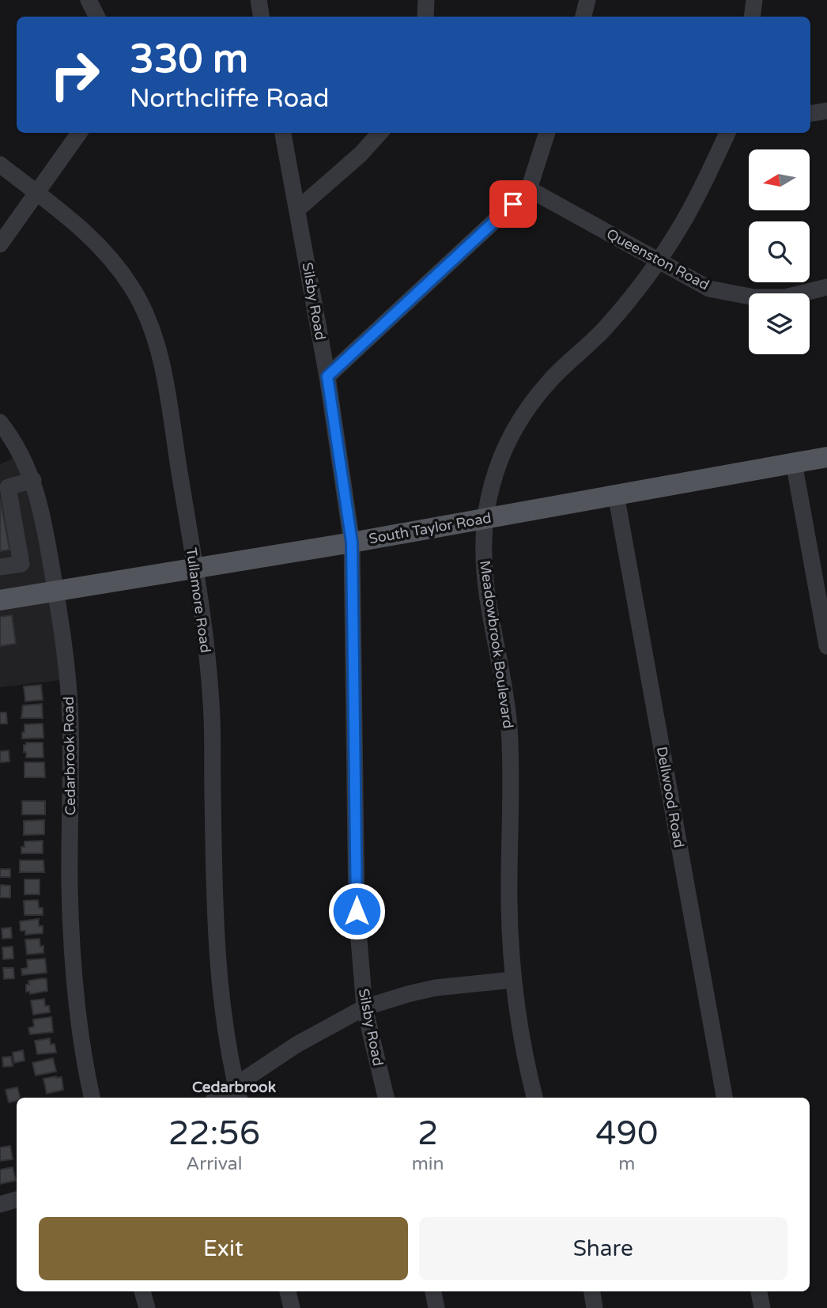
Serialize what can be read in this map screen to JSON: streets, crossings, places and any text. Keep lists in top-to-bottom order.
{
  "streets": {
    "main road": ["South Taylor Road"],
    "street": [
      "Queenston Road",
      "Silsby Road",
      "Tullamore Road",
      "Meadowbrook Boulevard",
      "Cedarbrook Road",
      "Dellwood Road"
    ]
  },
  "crossings": [
    ["Queenston Road", "Meadowbrook Boulevard"],
    ["Silsby Road", "South Taylor Road"],
    ["South Taylor Road", "Tullamore Road"],
    ["South Taylor Road", "Meadowbrook Boulevard"],
    ["South Taylor Road", "Cedarbrook Road"],
    ["South Taylor Road", "Dellwood Road"]
  ],
  "districts": ["Cedarbrook"],
  "north": "left",
  "page": {
    "turn": ["330 m", "Northcliffe Road"],
    "eta": [
      "22:56",
      "Arrival",
      "2",
      "min",
      "490",
      "m"
    ],
    "buttons": ["Exit", "Share"]
  }
}
